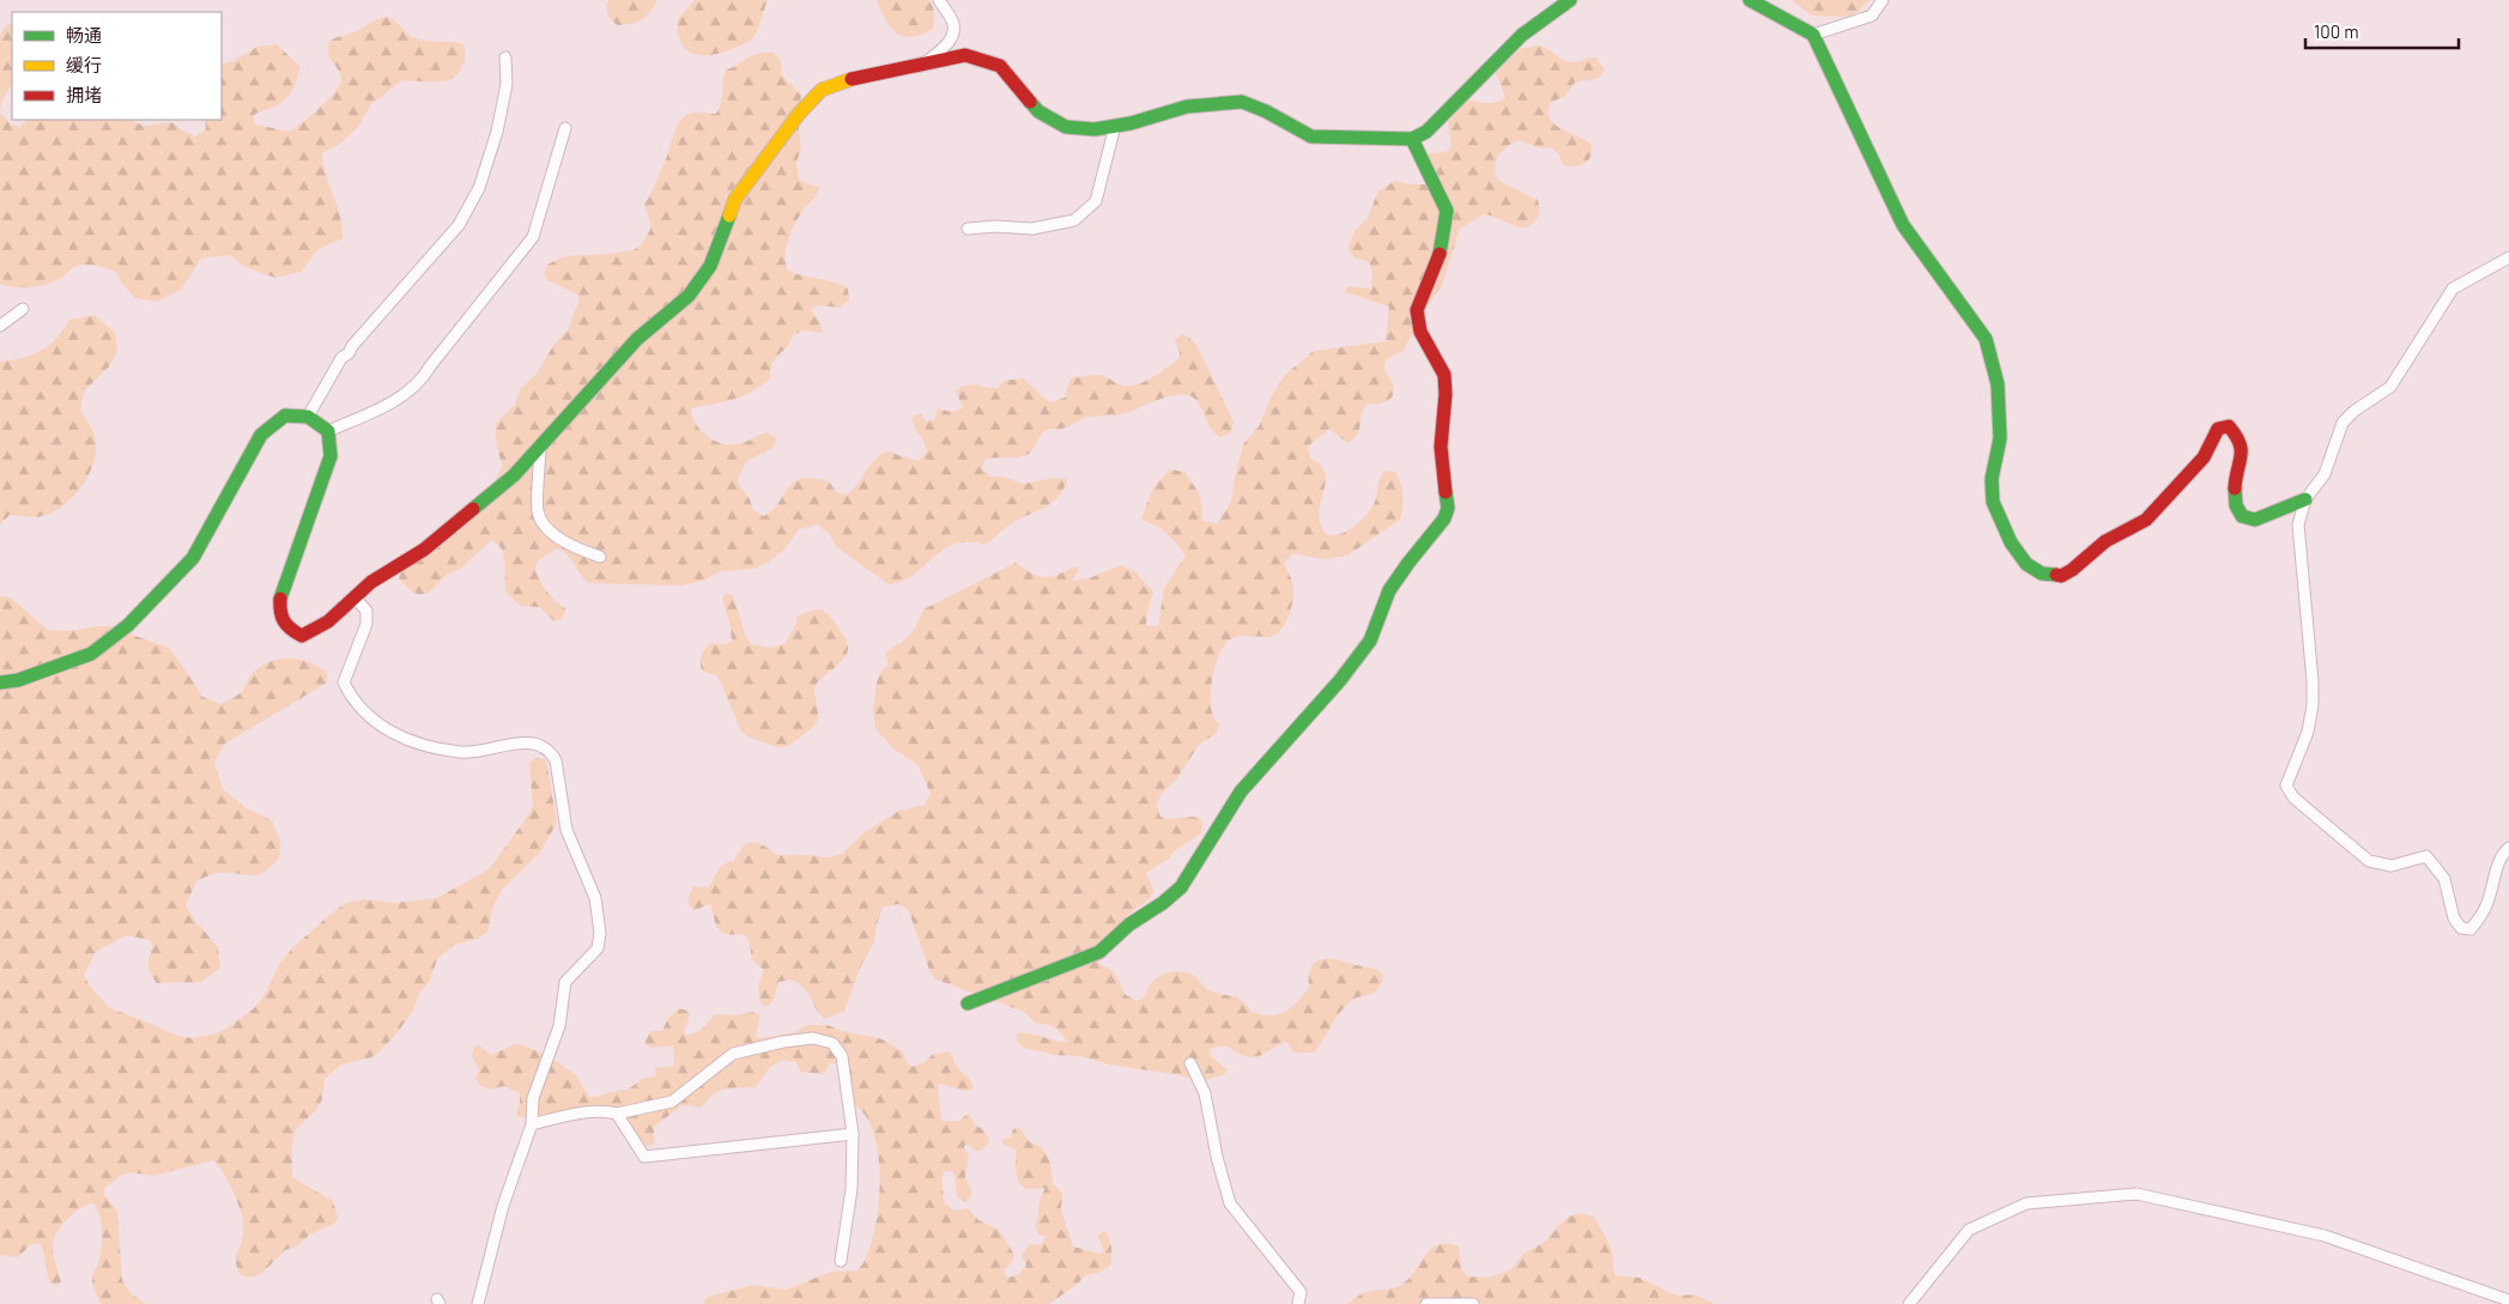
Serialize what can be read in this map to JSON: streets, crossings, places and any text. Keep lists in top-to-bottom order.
{
  "legend": ["畅通", "缓行", "拥堵"],
  "scale_bar": "100 m"
}
